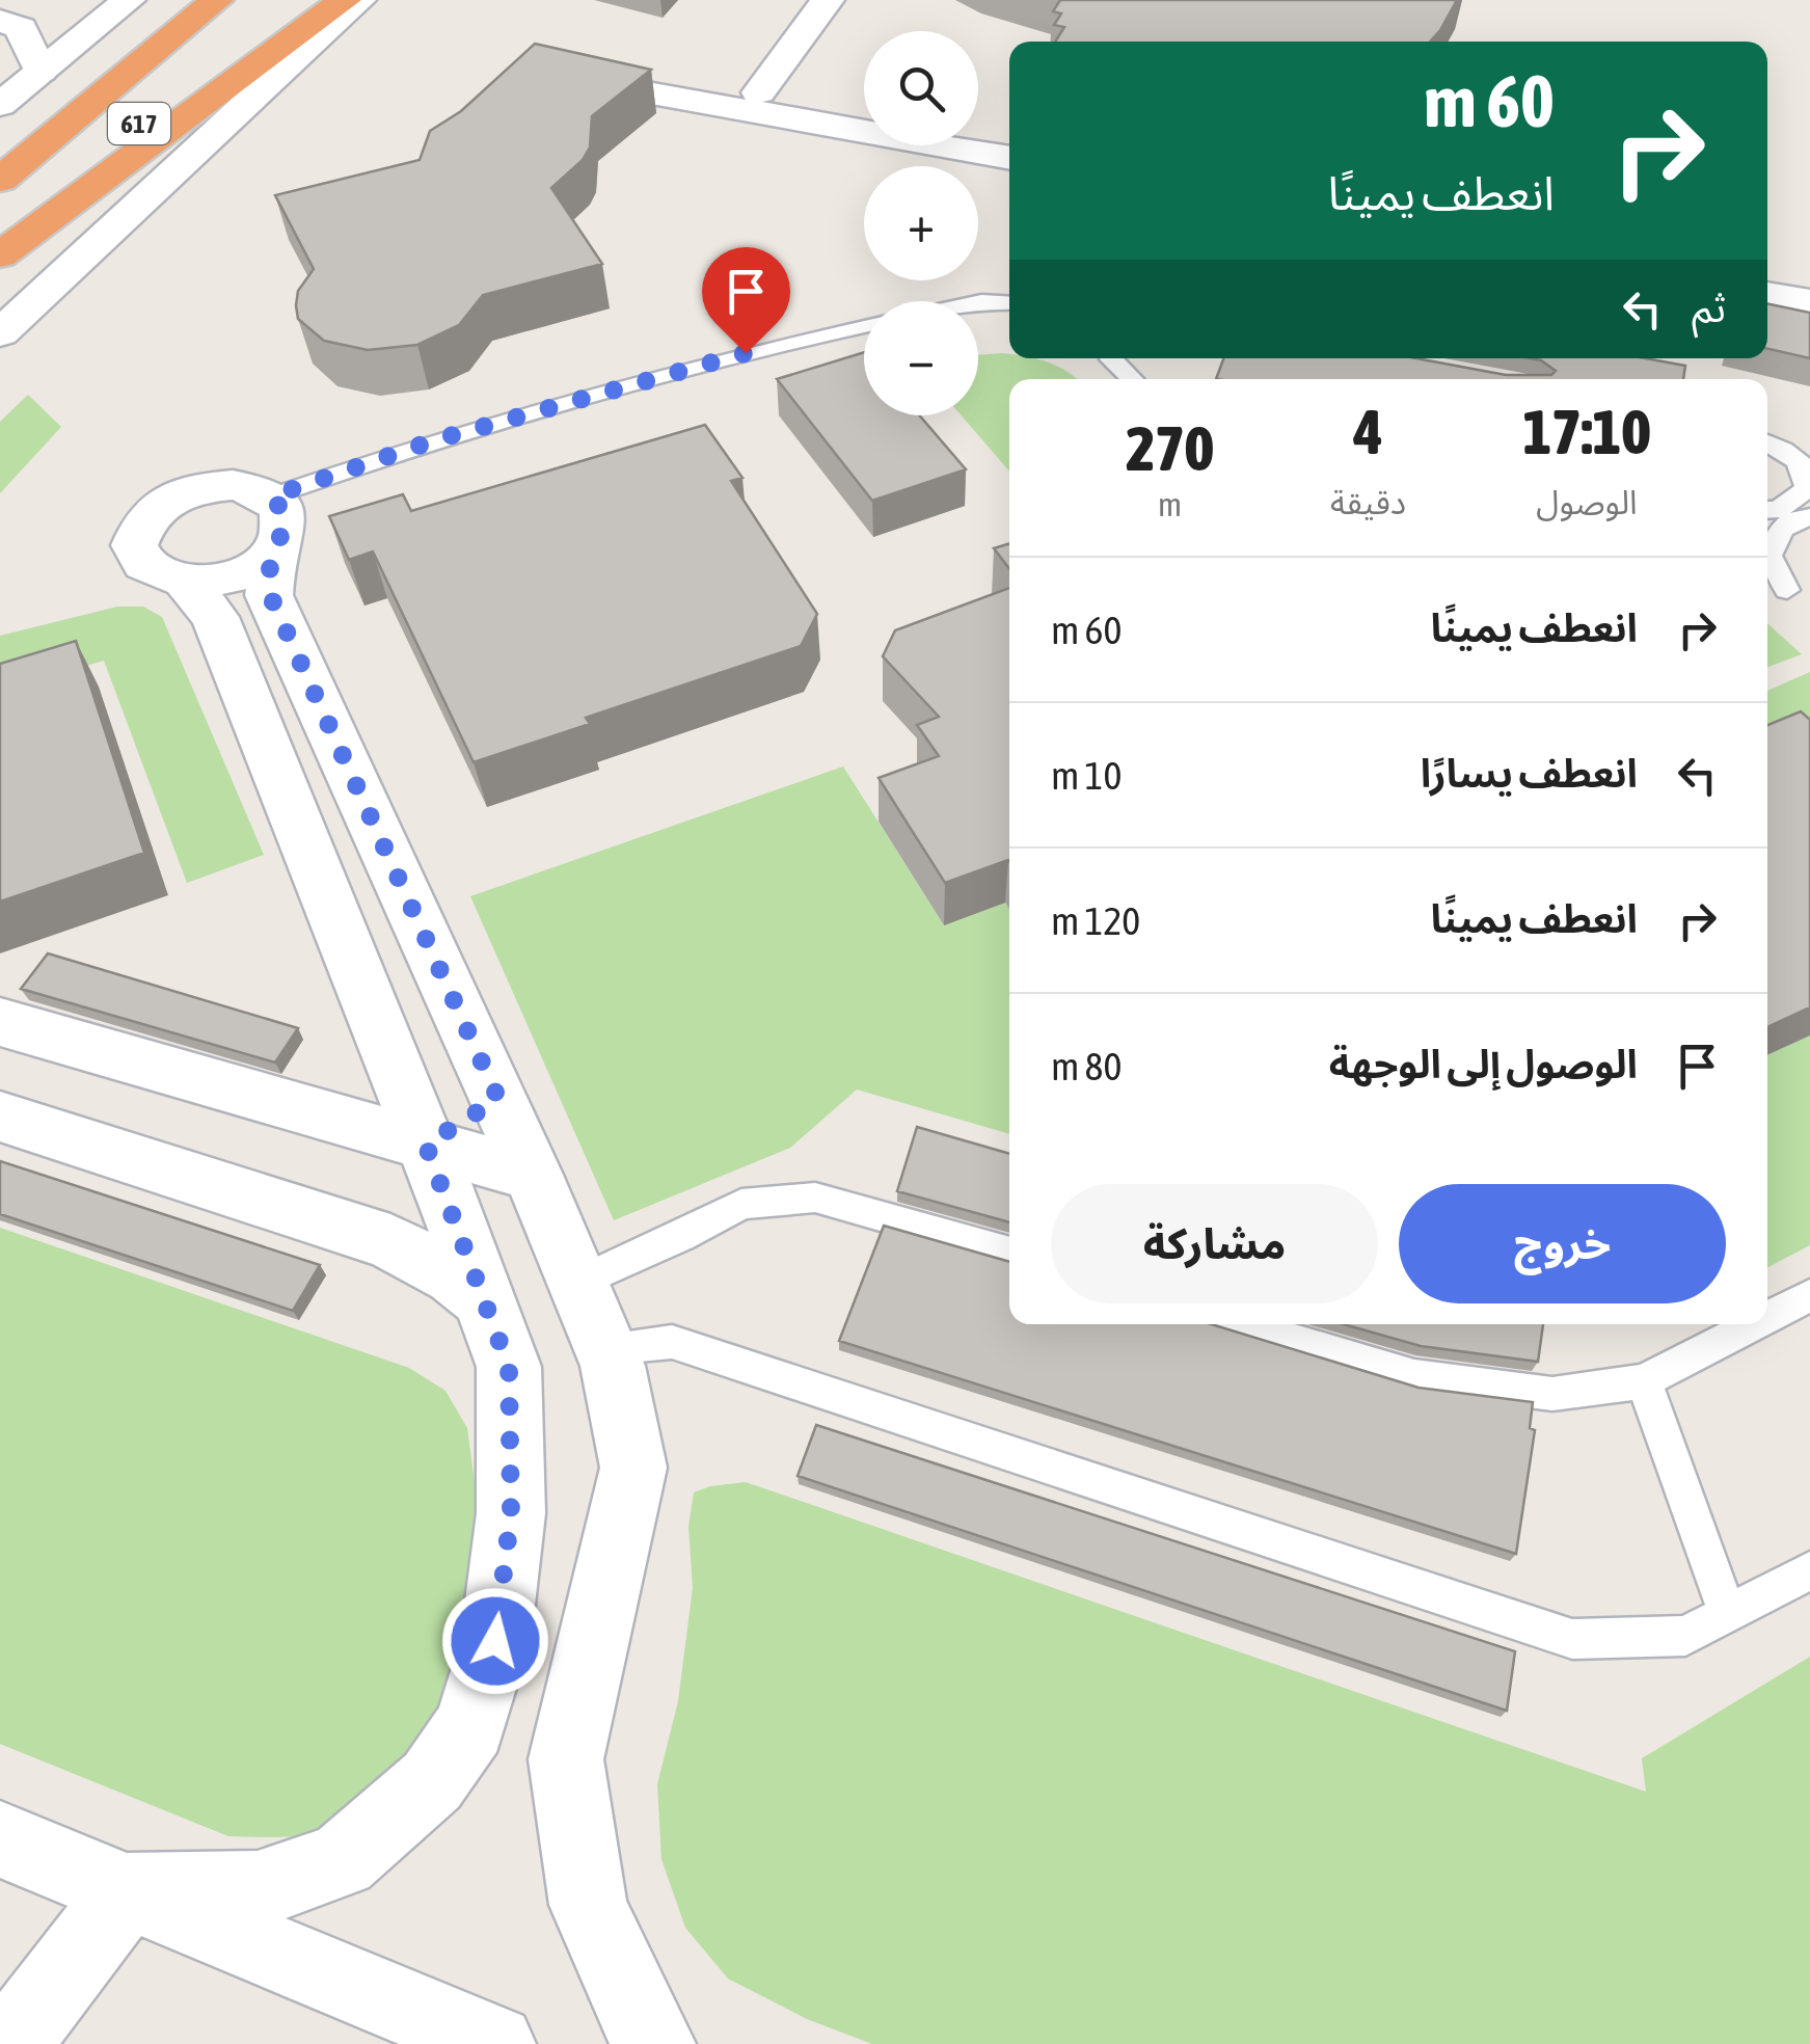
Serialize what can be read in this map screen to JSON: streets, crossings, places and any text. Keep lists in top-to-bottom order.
{
  "streets": {
    "highway": ["617"]
  },
  "page": {
    "map_buttons": ["+", "−"],
    "turn": ["60 m", "انعطف يمينًا"],
    "then": "ثم",
    "eta": [
      "17:10",
      "الوصول",
      "4",
      "دقيقة",
      "270",
      "m"
    ],
    "list": [
      {
        "name": "انعطف يمينًا",
        "value": "60 m"
      },
      {
        "name": "انعطف يسارًا",
        "value": "10 m"
      },
      {
        "name": "انعطف يمينًا",
        "value": "120 m"
      },
      {
        "name": "الوصول إلى الوجهة",
        "value": "80 m"
      }
    ],
    "buttons": ["خروج", "مشاركة"]
  }
}
